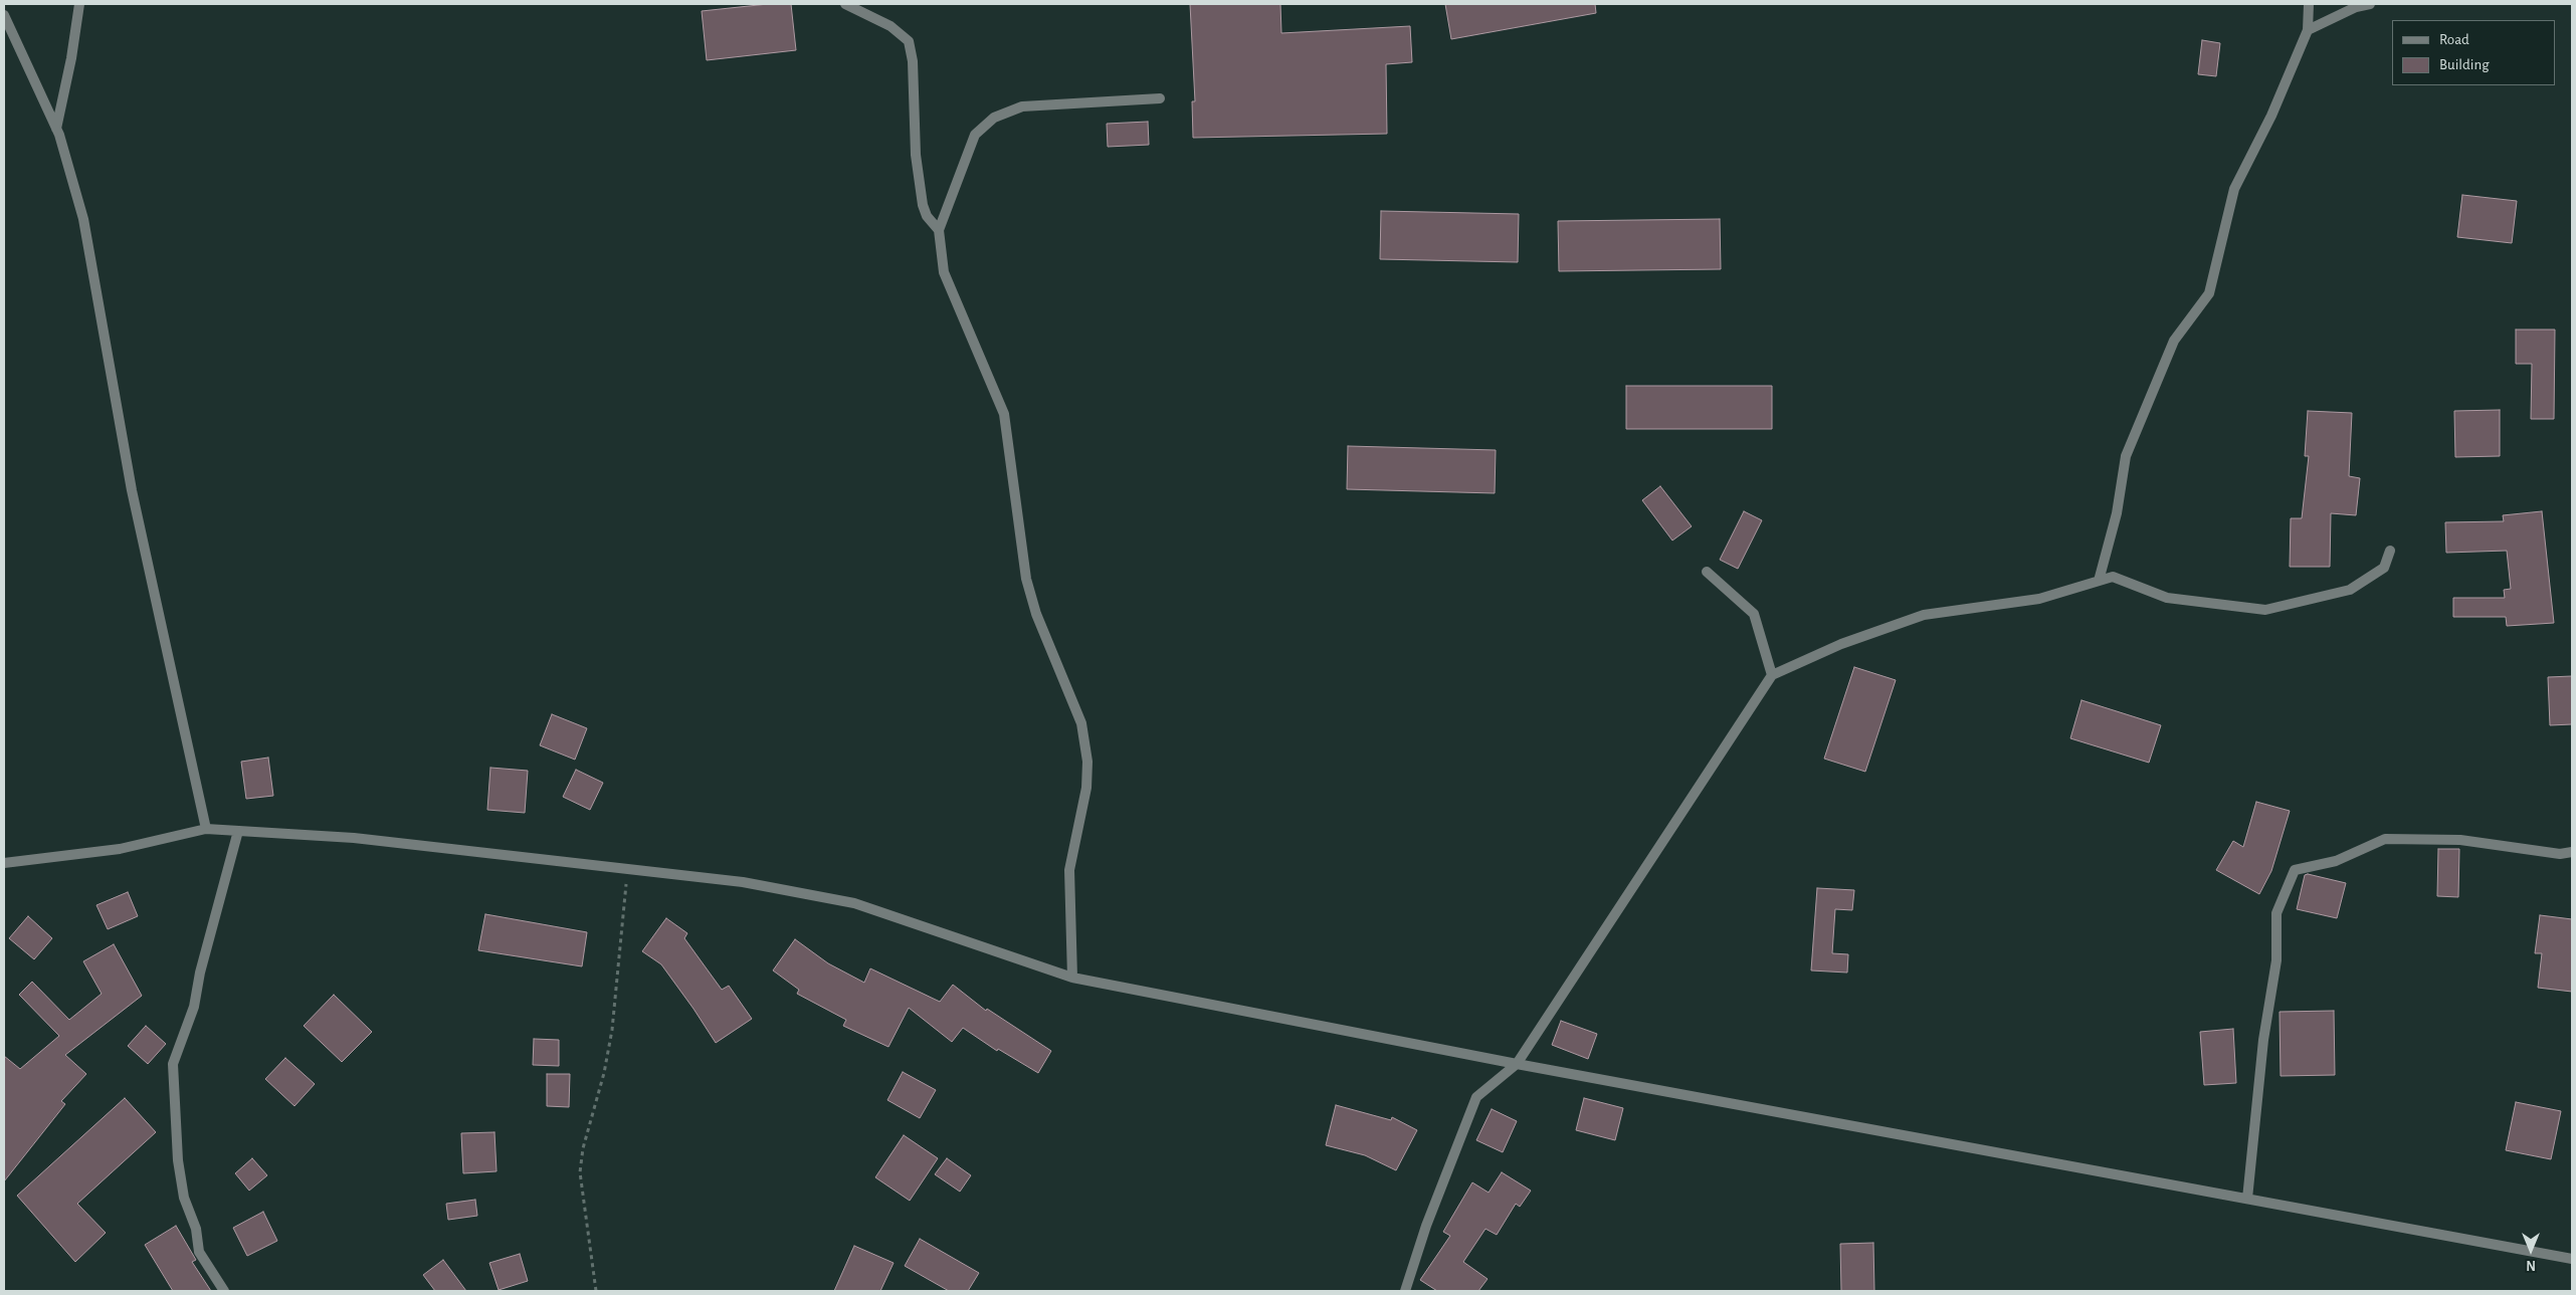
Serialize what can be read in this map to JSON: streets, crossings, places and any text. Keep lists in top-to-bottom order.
{
  "legend": ["Road", "Building"],
  "north": "bottom"
}
